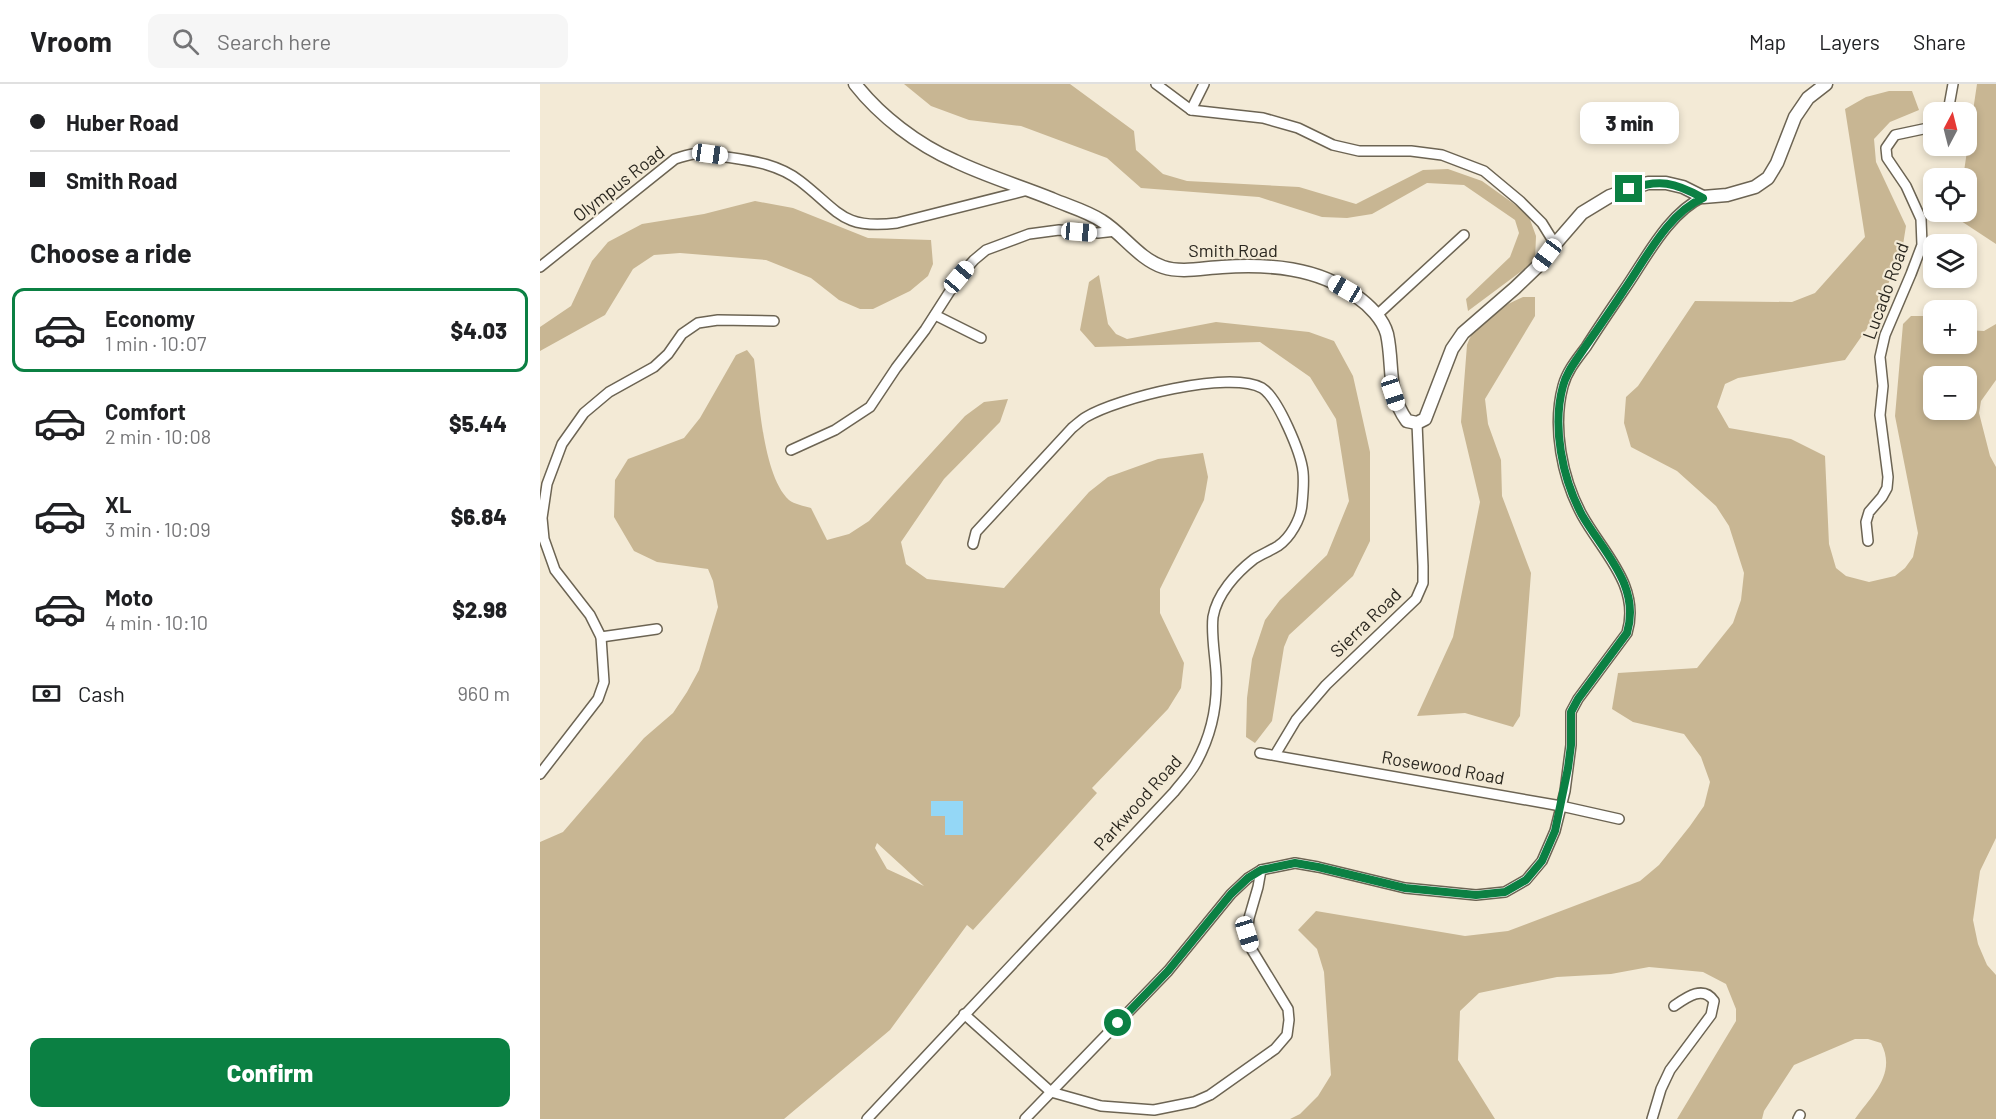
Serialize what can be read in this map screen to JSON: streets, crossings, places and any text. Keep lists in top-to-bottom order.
{
  "streets": {
    "street": [
      "Olympus Road",
      "Smith Road",
      "Lucado Road",
      "Sierra Road",
      "Rosewood Road",
      "Parkwood Road"
    ]
  },
  "crossings": [
    ["Olympus Road", "Smith Road"],
    ["Smith Road", "Sierra Road"],
    ["Sierra Road", "Rosewood Road"]
  ],
  "north": "top",
  "page": {
    "header": "Vroom",
    "search": "Search here",
    "nav": ["Map", "Layers", "Share"],
    "banner": ["Huber Road", "Smith Road"],
    "map_buttons": ["+", "−"],
    "bubble": "3 min",
    "heading": "Choose a ride",
    "list": [
      {
        "name": "Economy",
        "note": "1 min · 10:07",
        "value": "$4.03"
      },
      {
        "name": "Comfort",
        "note": "2 min · 10:08",
        "value": "$5.44"
      },
      {
        "name": "XL",
        "note": "3 min · 10:09",
        "value": "$6.84"
      },
      {
        "name": "Moto",
        "note": "4 min · 10:10",
        "value": "$2.98"
      }
    ],
    "pay": ["Cash", "960 m"],
    "buttons": "Confirm"
  }
}
